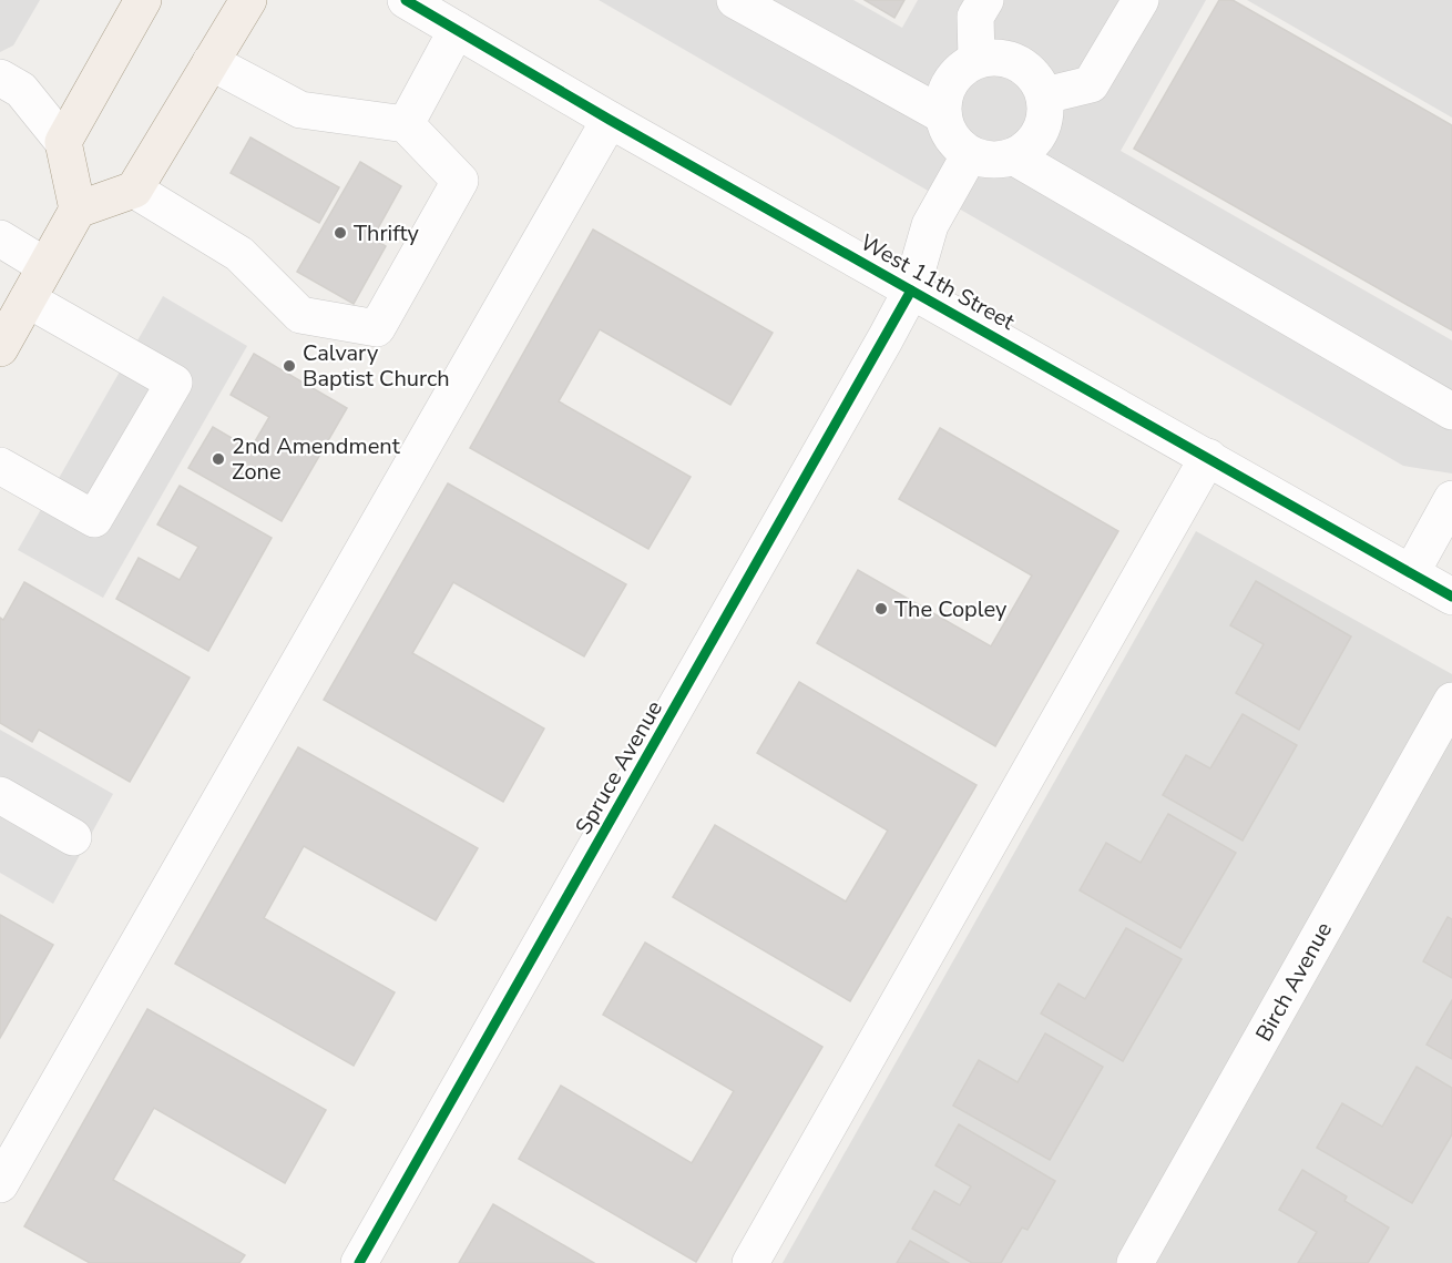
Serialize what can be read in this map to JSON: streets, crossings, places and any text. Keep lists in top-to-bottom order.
{
  "streets": {
    "street": ["West 11th Street", "Spruce Avenue", "Birch Avenue"]
  },
  "crossings": [
    ["West 11th Street", "Spruce Avenue"]
  ],
  "places": [
    "Thrifty",
    "Calvary Baptist Church",
    "2nd Amendment Zone",
    "The Copley"
  ]
}
